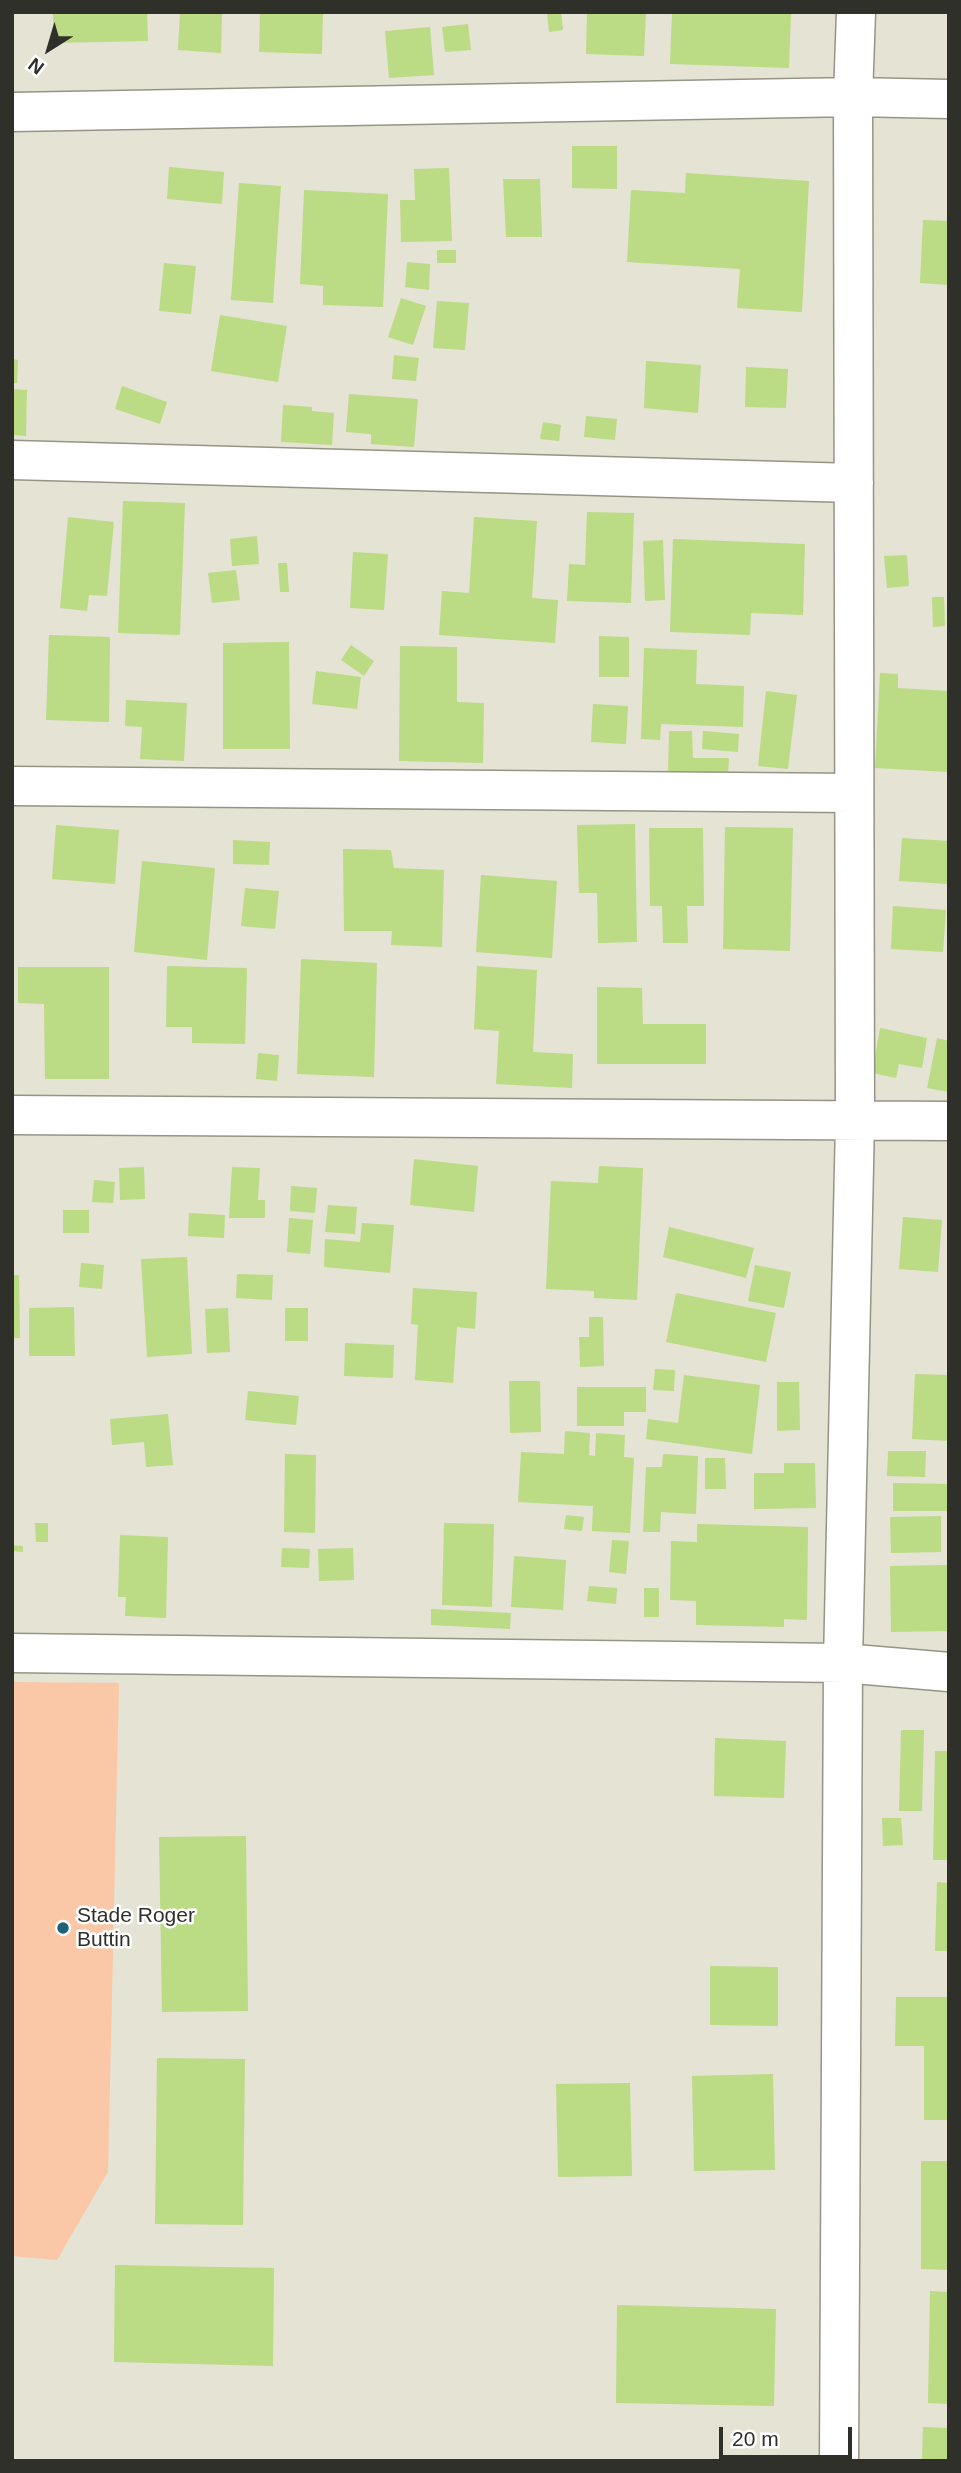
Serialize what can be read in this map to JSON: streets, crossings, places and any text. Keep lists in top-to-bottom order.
{
  "places": ["Stade Roger Buttin"],
  "scale_bar": "20 m",
  "north": "bottom left"
}
